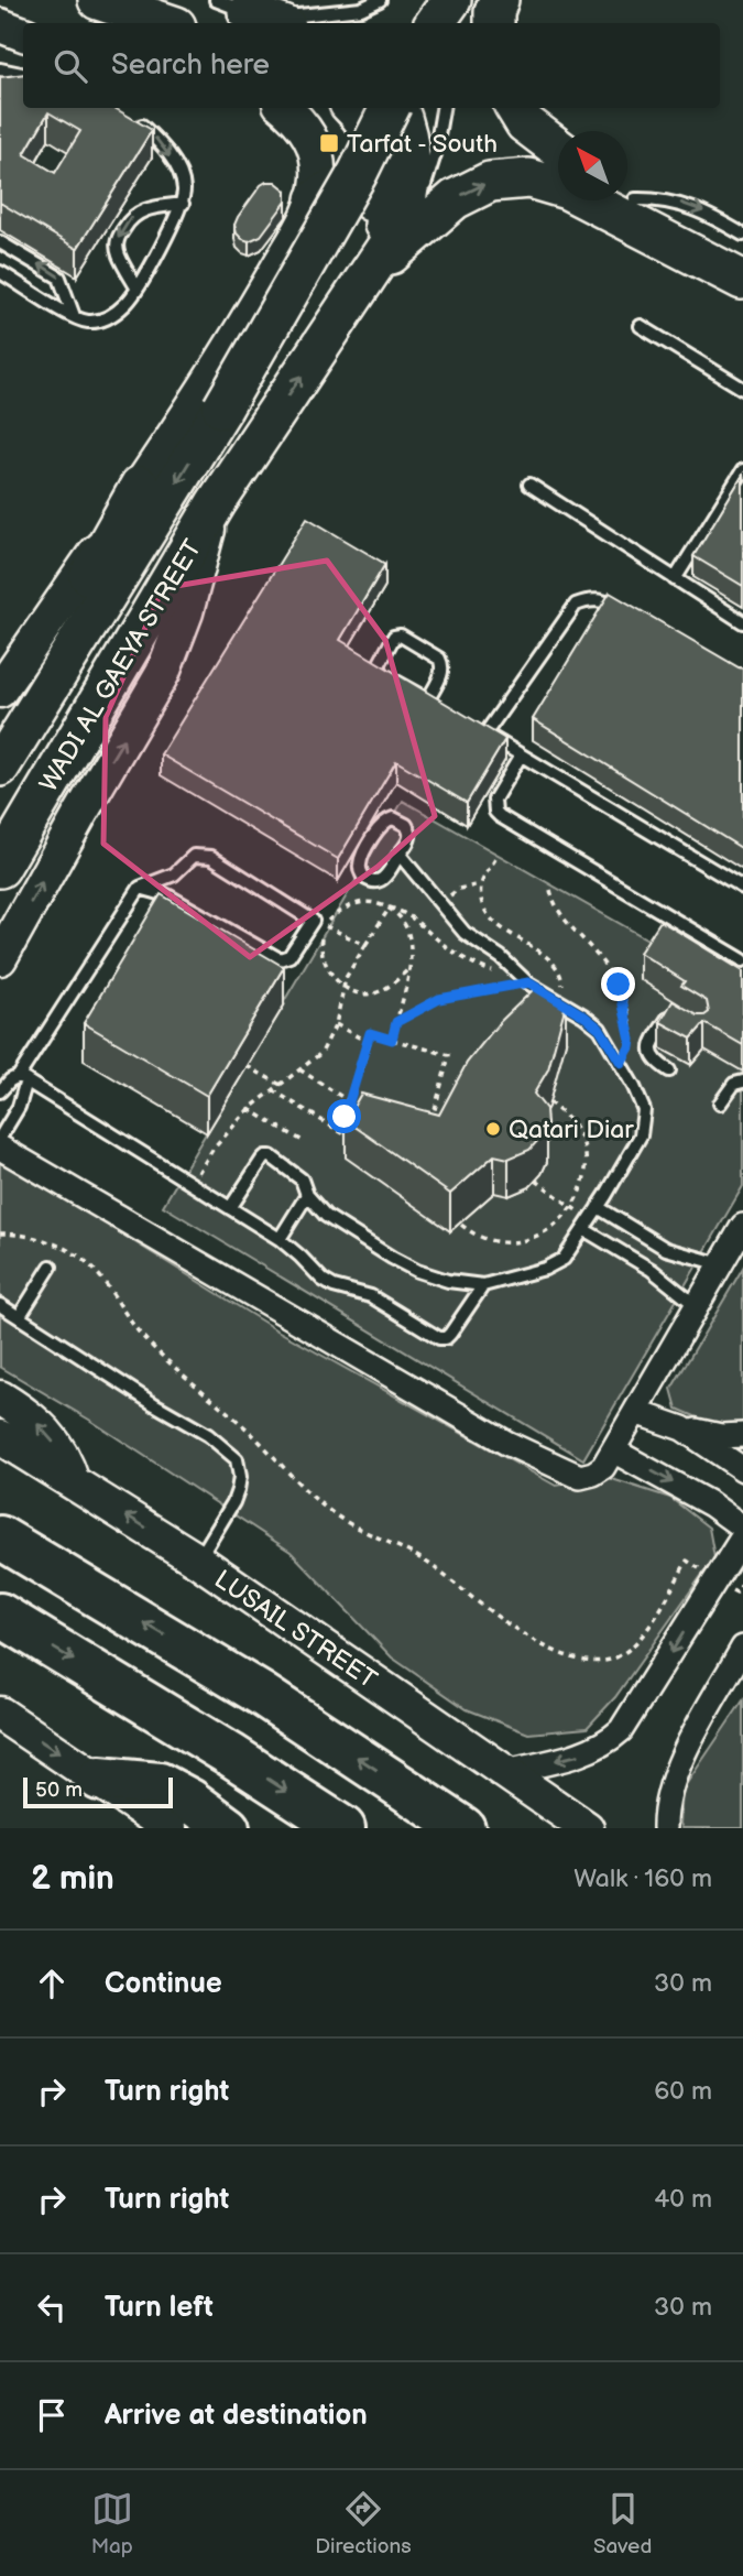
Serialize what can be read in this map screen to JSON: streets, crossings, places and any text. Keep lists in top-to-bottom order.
{
  "streets": {
    "main road": ["WADI AL GAEYA STREET"],
    "street": ["LUSAIL STREET"]
  },
  "places": {
    "transit": ["Tarfat - South"],
    "other": ["Qatari Diar"]
  },
  "scale_bar": "50 m",
  "north": "top left",
  "page": {
    "search": "Search here",
    "scale": "50 m",
    "heading": ["2 min", "Walk · 160 m"],
    "list": [
      ["Continue", "30 m"],
      ["Turn right", "60 m"],
      ["Turn right", "40 m"],
      ["Turn left", "30 m"],
      "Arrive at destination"
    ],
    "nav": ["Map", "Directions", "Saved"]
  }
}
